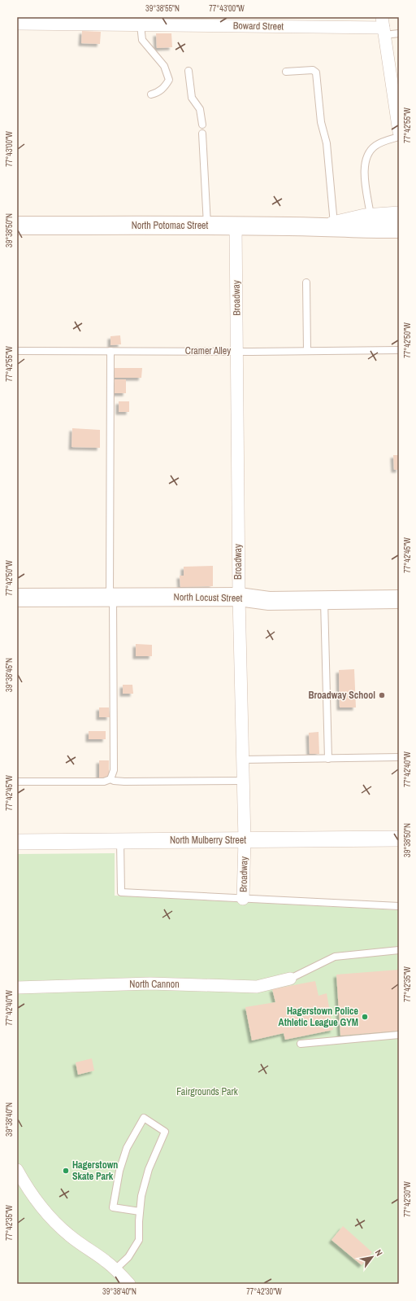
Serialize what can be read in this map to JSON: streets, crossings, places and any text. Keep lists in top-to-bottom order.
{
  "streets": {
    "main road": ["North Potomac Street", "North Locust Street"],
    "street": [
      "Boward Street",
      "Broadway",
      "North Mulberry Street",
      "North Cannon"
    ],
    "lane": ["Cramer Alley"]
  },
  "crossings": [
    ["North Potomac Street", "Broadway"],
    ["Broadway", "Cramer Alley"],
    ["Broadway", "North Locust Street"],
    ["Broadway", "North Mulberry Street"]
  ],
  "parks": ["Fairgrounds Park"],
  "places": ["Broadway School", "Hagerstown Police Athletic League GYM", "Hagerstown Skate Park"],
  "north": "top right",
  "coordinates": [
    "39°38'55\"N",
    "77°43'00\"W",
    "77°42'55\"W",
    "39°38'50\"N",
    "77°42'50\"W",
    "77°42'45\"W",
    "39°38'45\"N",
    "77°42'40\"W",
    "77°42'35\"W",
    "39°38'40\"N",
    "77°42'30\"W"
  ]
}
